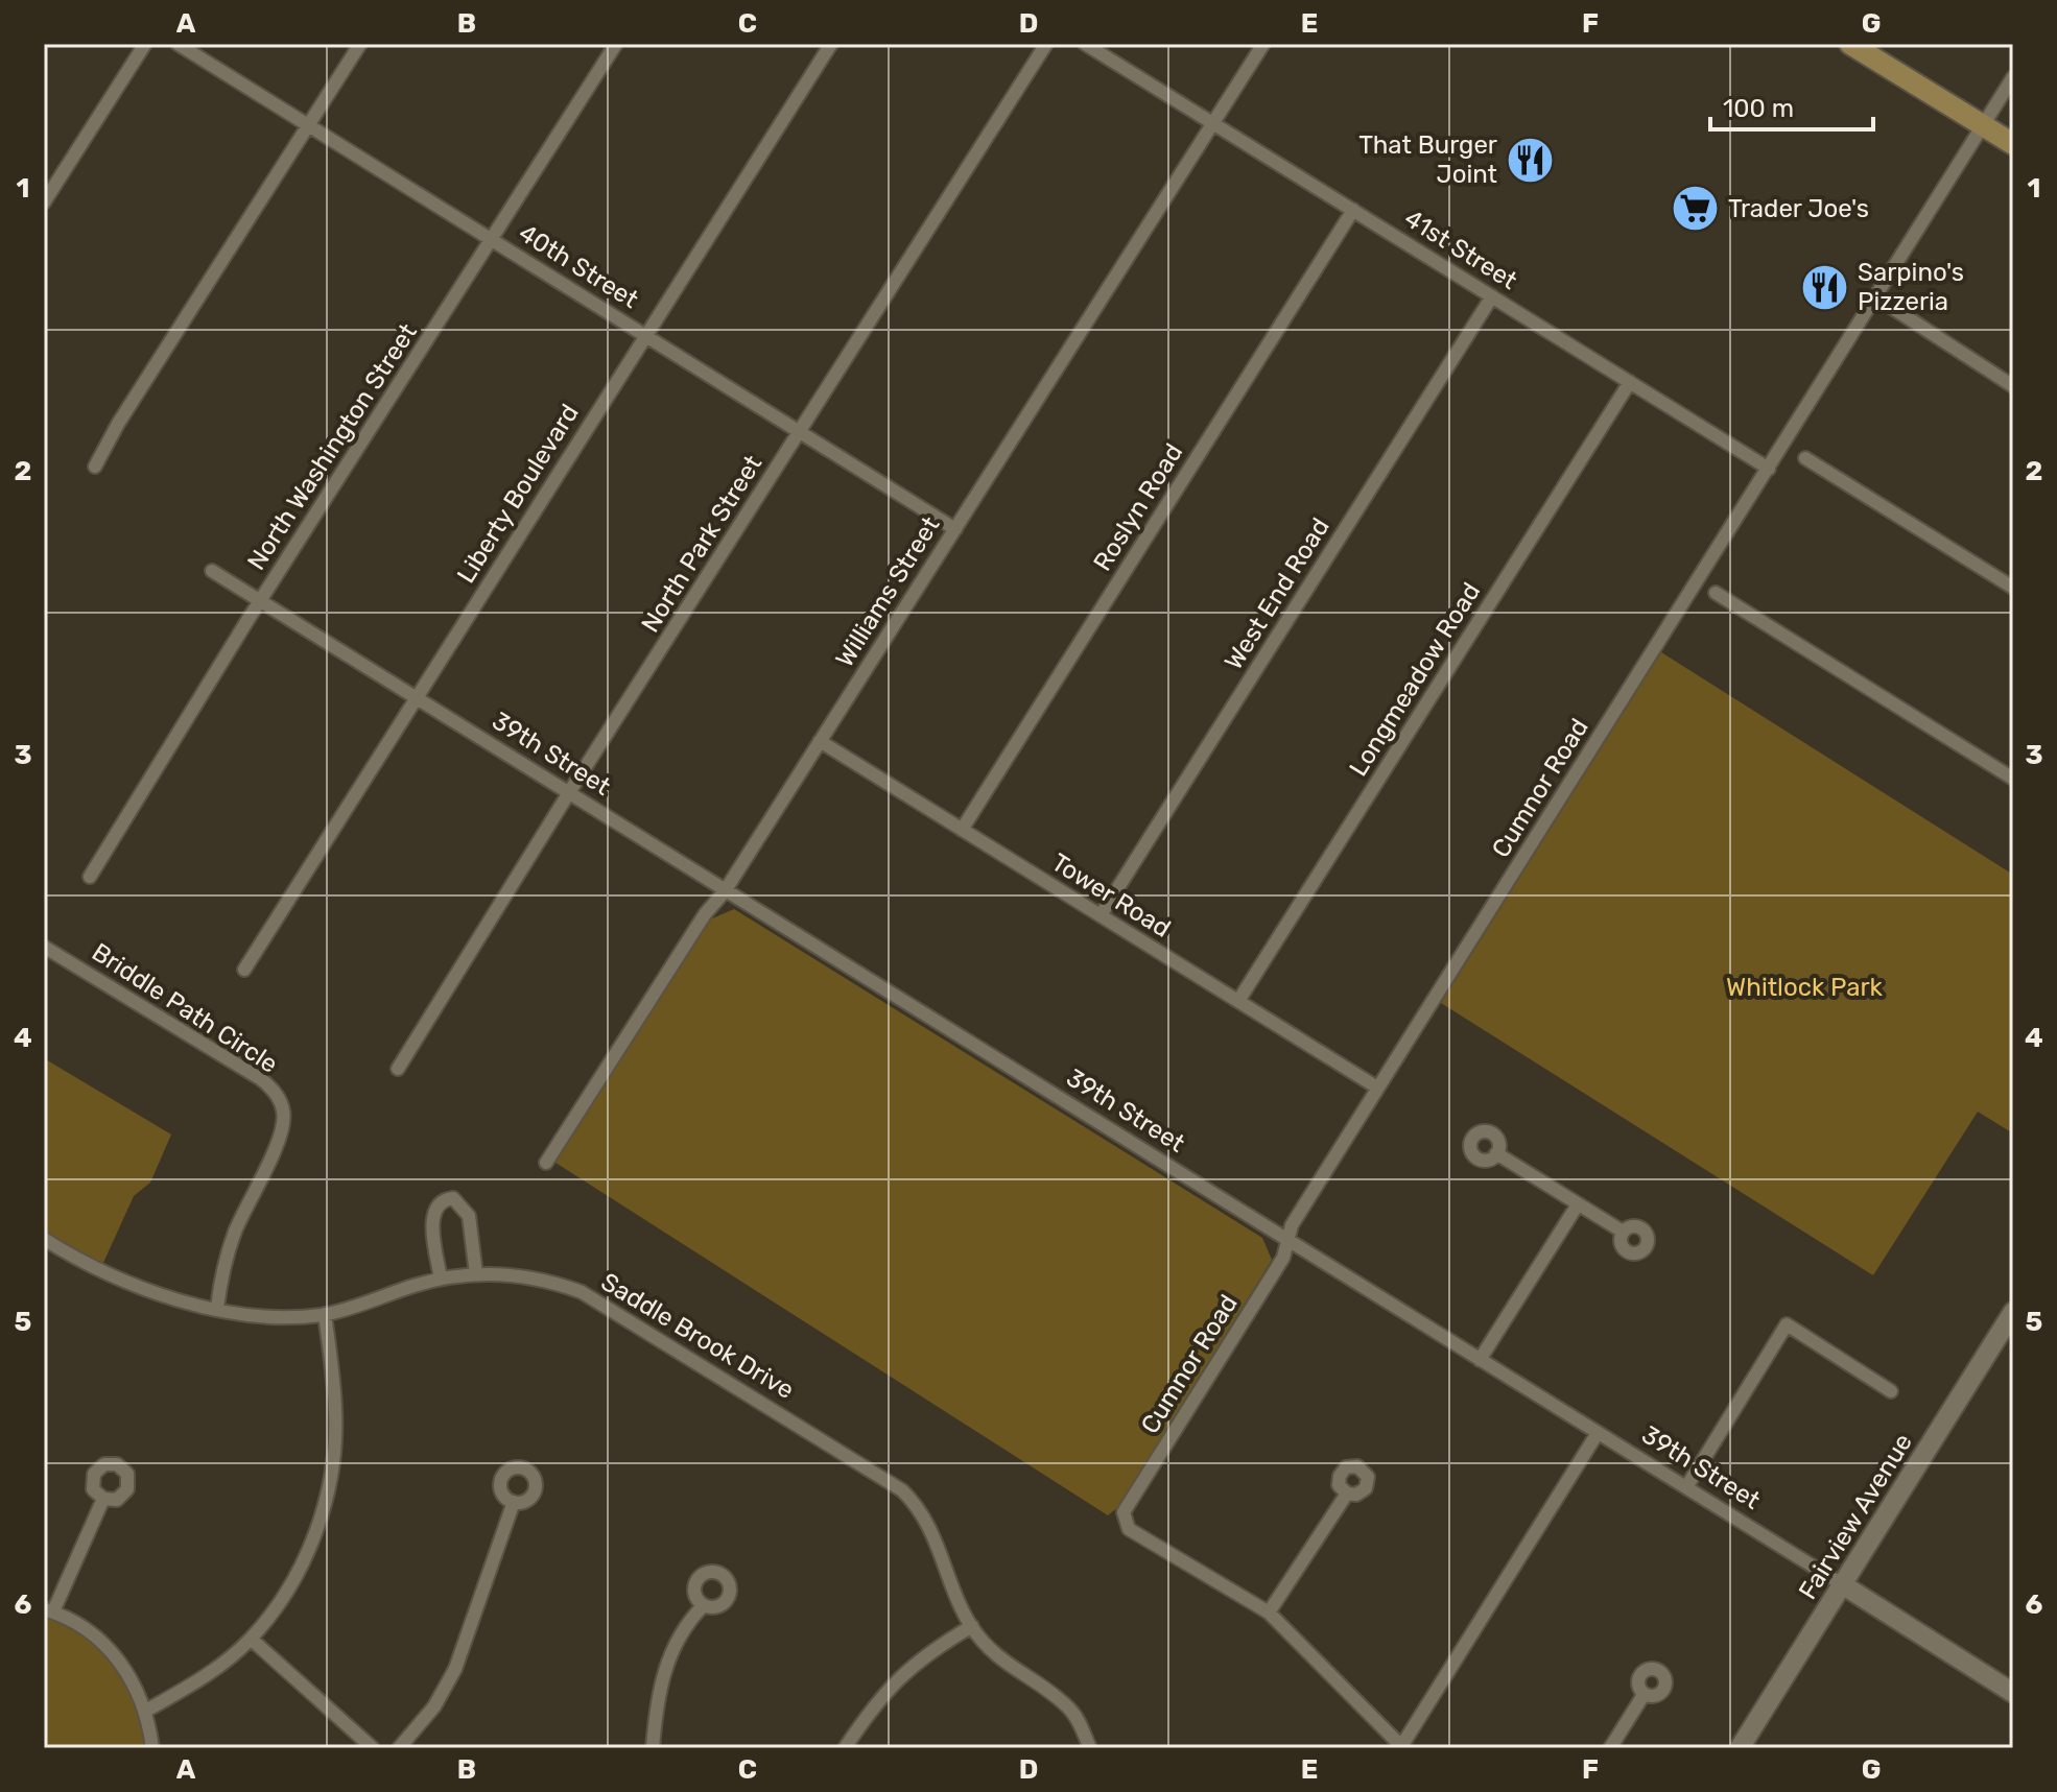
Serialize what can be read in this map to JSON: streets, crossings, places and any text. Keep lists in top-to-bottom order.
{
  "streets": {
    "street": [
      "41st Street",
      "40th Street",
      "North Washington Street",
      "Liberty Boulevard",
      "Roslyn Road",
      "North Park Street",
      "Williams Street",
      "West End Road",
      "Longmeadow Road",
      "39th Street",
      "Cumnor Road",
      "Tower Road",
      "Briddle Path Circle",
      "Saddle Brook Drive",
      "Fairview Avenue"
    ]
  },
  "crossings": [
    ["41st Street", "Roslyn Road"],
    ["41st Street", "Williams Street"],
    ["41st Street", "West End Road"],
    ["41st Street", "Longmeadow Road"],
    ["41st Street", "Cumnor Road"],
    ["40th Street", "North Washington Street"],
    ["40th Street", "Liberty Boulevard"],
    ["40th Street", "North Park Street"],
    ["40th Street", "Williams Street"],
    ["North Washington Street", "39th Street"],
    ["Liberty Boulevard", "39th Street"],
    ["Roslyn Road", "Tower Road"],
    ["North Park Street", "39th Street"],
    ["Williams Street", "39th Street"],
    ["Williams Street", "Tower Road"],
    ["West End Road", "Tower Road"],
    ["Longmeadow Road", "Tower Road"],
    ["39th Street", "Cumnor Road"],
    ["39th Street", "Fairview Avenue"],
    ["Cumnor Road", "Tower Road"],
    ["Briddle Path Circle", "Saddle Brook Drive"]
  ],
  "parks": ["Whitlock Park"],
  "places": {
    "restaurant": ["That Burger Joint", "Sarpino's Pizzeria"],
    "supermarket": ["Trader Joe's"]
  },
  "scale_bar": "100 m",
  "grid": {
    "columns": [
      "A",
      "B",
      "C",
      "D",
      "E",
      "F",
      "G"
    ],
    "rows": [
      "1",
      "2",
      "3",
      "4",
      "5",
      "6"
    ]
  }
}
